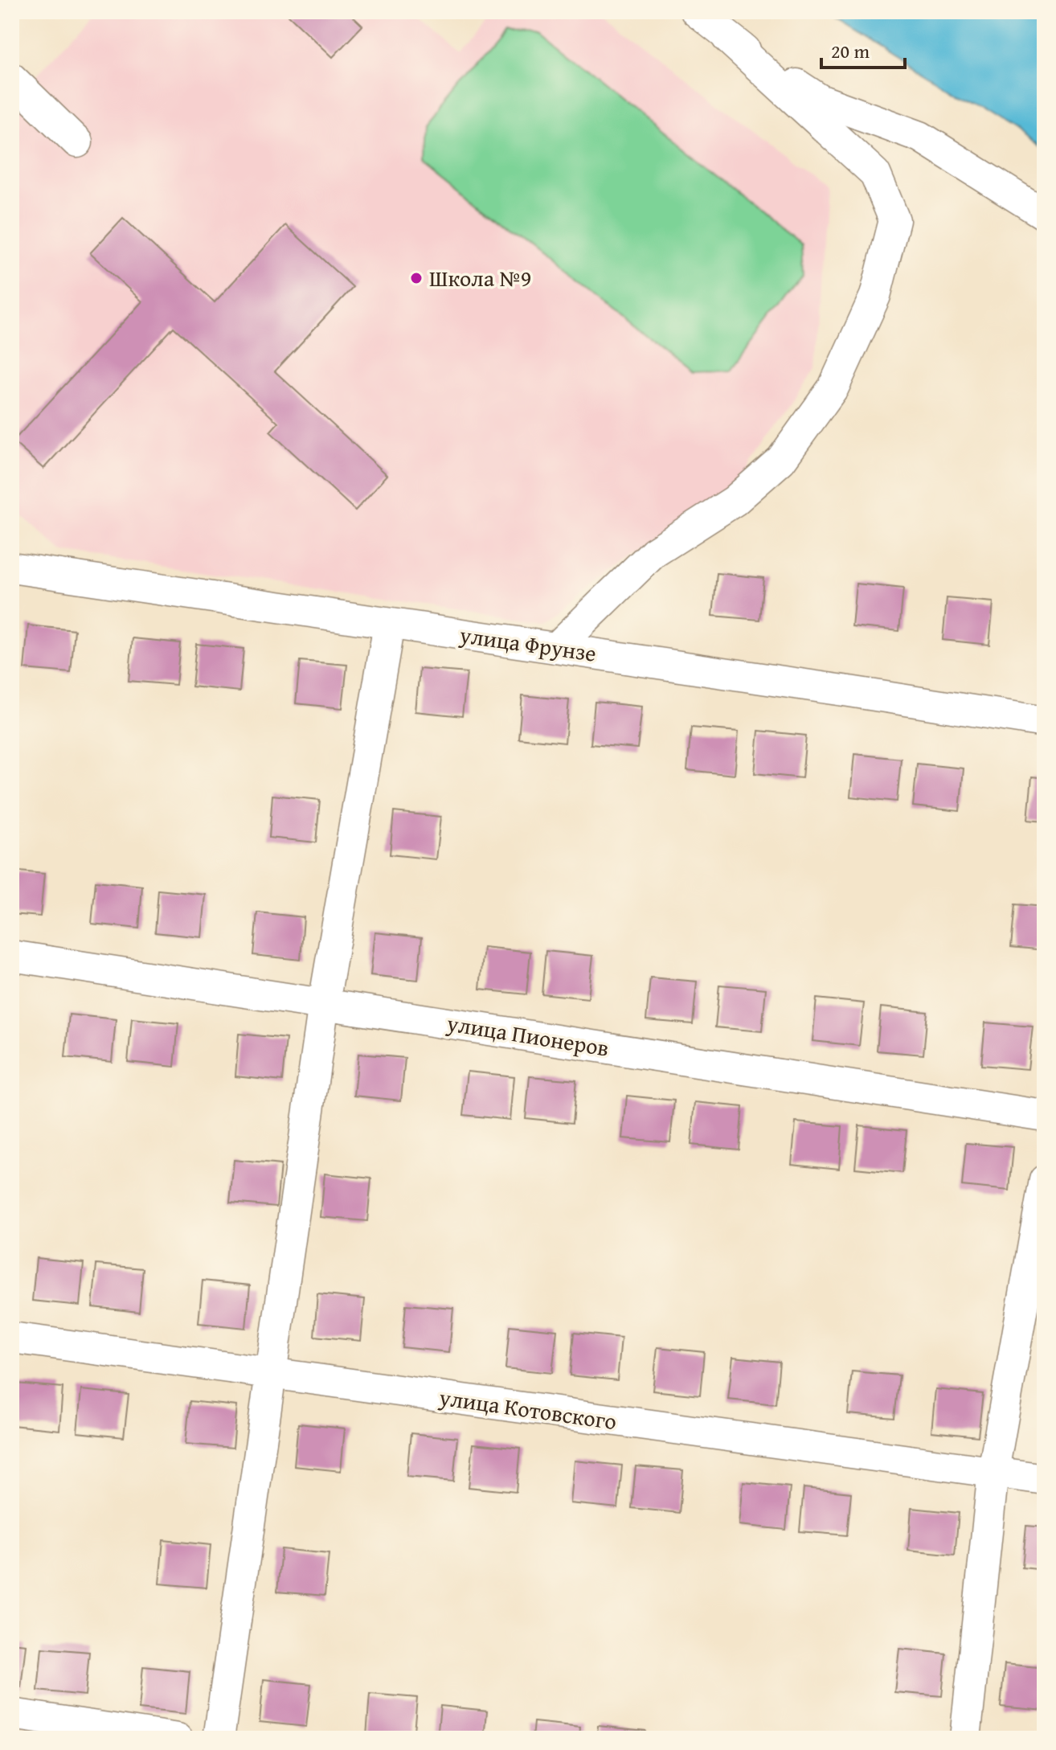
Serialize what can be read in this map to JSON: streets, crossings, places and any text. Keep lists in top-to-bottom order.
{
  "streets": {
    "street": ["улица Фрунзе", "улица Пионеров", "улица Котовского"]
  },
  "places": ["Школа №9"],
  "scale_bar": "20 m"
}
